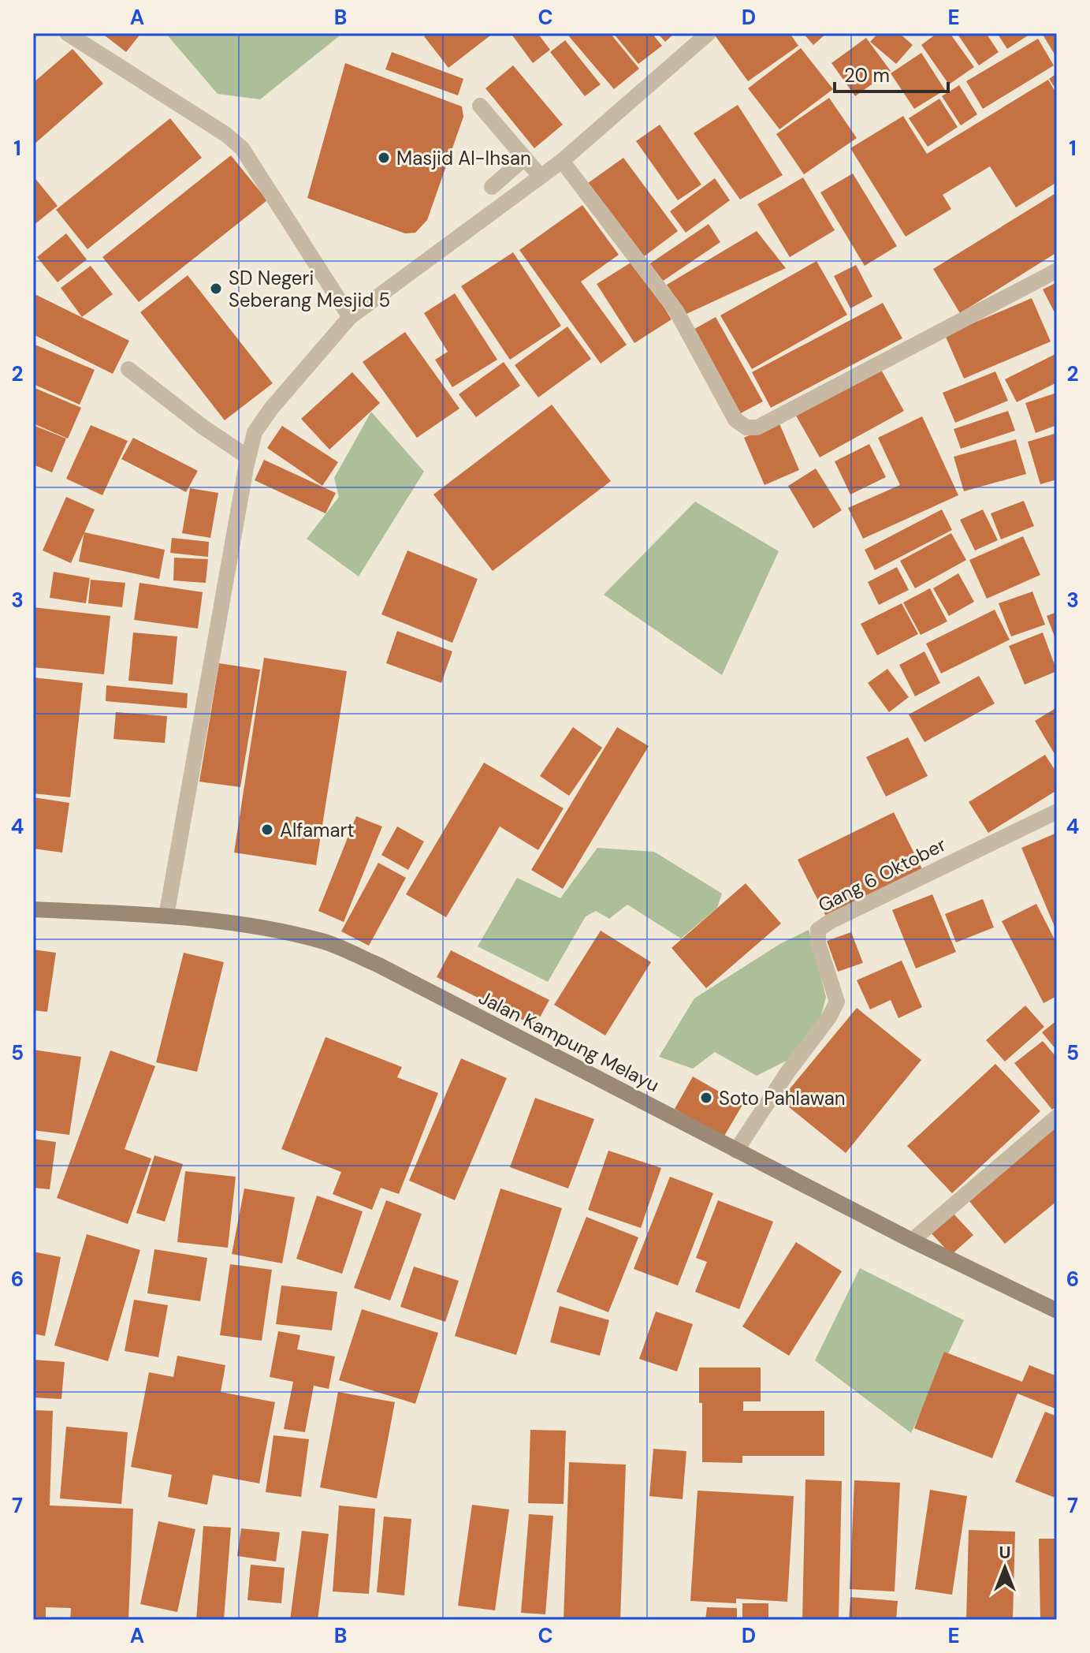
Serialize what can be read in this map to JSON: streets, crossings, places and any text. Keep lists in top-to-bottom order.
{
  "streets": {
    "main road": ["Jalan Kampung Melayu"],
    "street": ["Gang 6 Oktober"]
  },
  "crossings": [
    ["Gang 6 Oktober", "Jalan Kampung Melayu"]
  ],
  "places": [
    "Masjid Al-Ihsan",
    "SD Negeri Seberang Mesjid 5",
    "Alfamart",
    "Soto Pahlawan"
  ],
  "scale_bar": "20 m",
  "north": "top",
  "grid": {
    "columns": [
      "A",
      "B",
      "C",
      "D",
      "E"
    ],
    "rows": [
      "1",
      "2",
      "3",
      "4",
      "5",
      "6",
      "7"
    ]
  }
}
